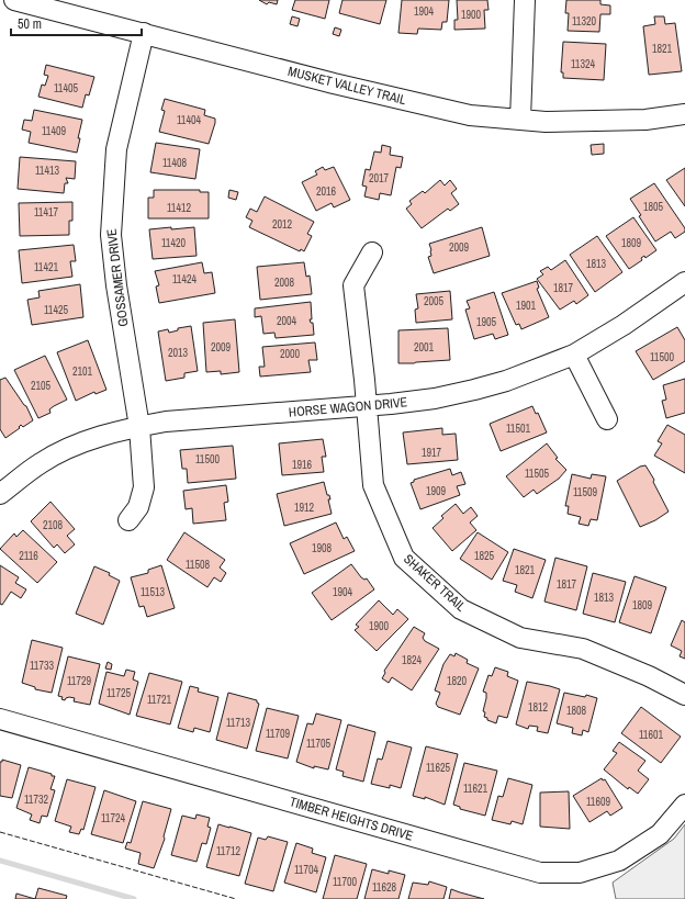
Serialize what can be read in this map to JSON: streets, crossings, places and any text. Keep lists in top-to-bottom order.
{
  "streets": {
    "street": [
      "MUSKET VALLEY TRAIL",
      "GOSSAMER DRIVE",
      "HORSE WAGON DRIVE",
      "SHAKER TRAIL",
      "TIMBER HEIGHTS DRIVE"
    ]
  },
  "crossings": [
    ["MUSKET VALLEY TRAIL", "GOSSAMER DRIVE"],
    ["GOSSAMER DRIVE", "HORSE WAGON DRIVE"],
    ["HORSE WAGON DRIVE", "SHAKER TRAIL"]
  ],
  "house_numbers": [
    "1904",
    "1900",
    "11320",
    "1821",
    "11324",
    "11405",
    "11404",
    "11409",
    "11408",
    "11413",
    "2017",
    "2016",
    "1805",
    "11412",
    "11417",
    "2012",
    "11420",
    "1809",
    "2009",
    "1813",
    "11421",
    "11424",
    "2008",
    "1817",
    "2005",
    "1901",
    "11425",
    "2004",
    "1905",
    "2009",
    "2001",
    "2013",
    "2000",
    "11500",
    "2101",
    "2105",
    "11501",
    "1917",
    "11500",
    "1916",
    "11505",
    "1909",
    "11509",
    "1912",
    "2108",
    "1908",
    "2116",
    "1825",
    "11508",
    "1821",
    "1817",
    "11513",
    "1904",
    "1813",
    "1809",
    "1900",
    "1824",
    "11733",
    "11729",
    "1820",
    "11725",
    "11721",
    "1812",
    "1808",
    "11713",
    "11709",
    "11601",
    "11705",
    "11625",
    "11621",
    "11732",
    "11609",
    "11724",
    "11712",
    "11704",
    "11700",
    "11628"
  ],
  "scale_bar": "50 m"
}
